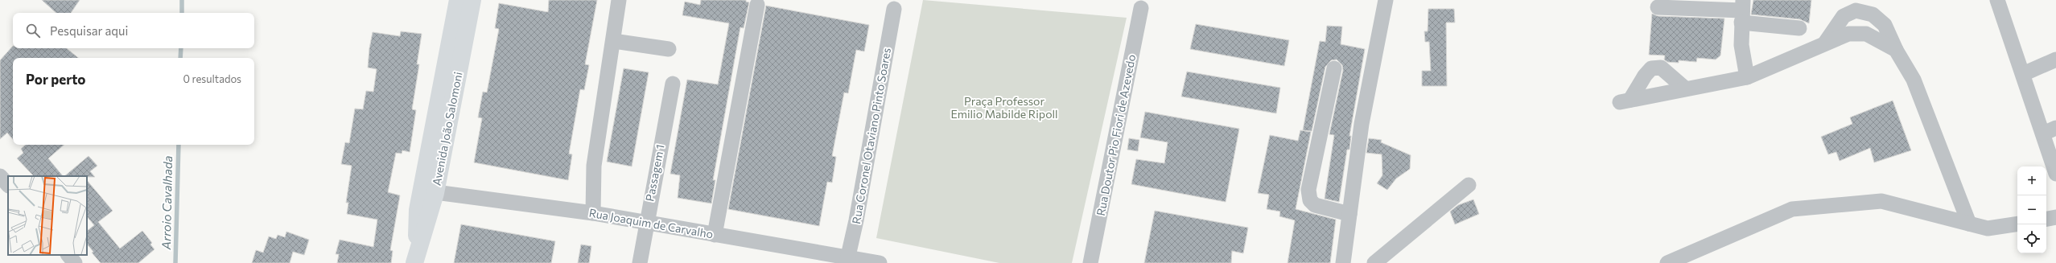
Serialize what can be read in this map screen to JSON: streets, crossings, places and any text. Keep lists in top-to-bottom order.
{
  "streets": {
    "main road": ["Avenida João Salomoni"],
    "street": [
      "Rua Doutor Pio Fiori de Azevedo",
      "Rua Coronel Otaviano Pinto Soares",
      "Passagem 1",
      "Rua Joaquim de Carvalho"
    ]
  },
  "crossings": [
    ["Avenida João Salomoni", "Rua Joaquim de Carvalho"],
    ["Rua Coronel Otaviano Pinto Soares", "Rua Joaquim de Carvalho"],
    ["Passagem 1", "Rua Joaquim de Carvalho"]
  ],
  "water": ["Arroio Cavalhada"],
  "parks": ["Praça Professor Emilio Mabilde Ripoll"],
  "page": {
    "search": "Pesquisar aqui",
    "heading": ["Por perto", "0 resultados"],
    "map_buttons": ["+", "−"]
  }
}
